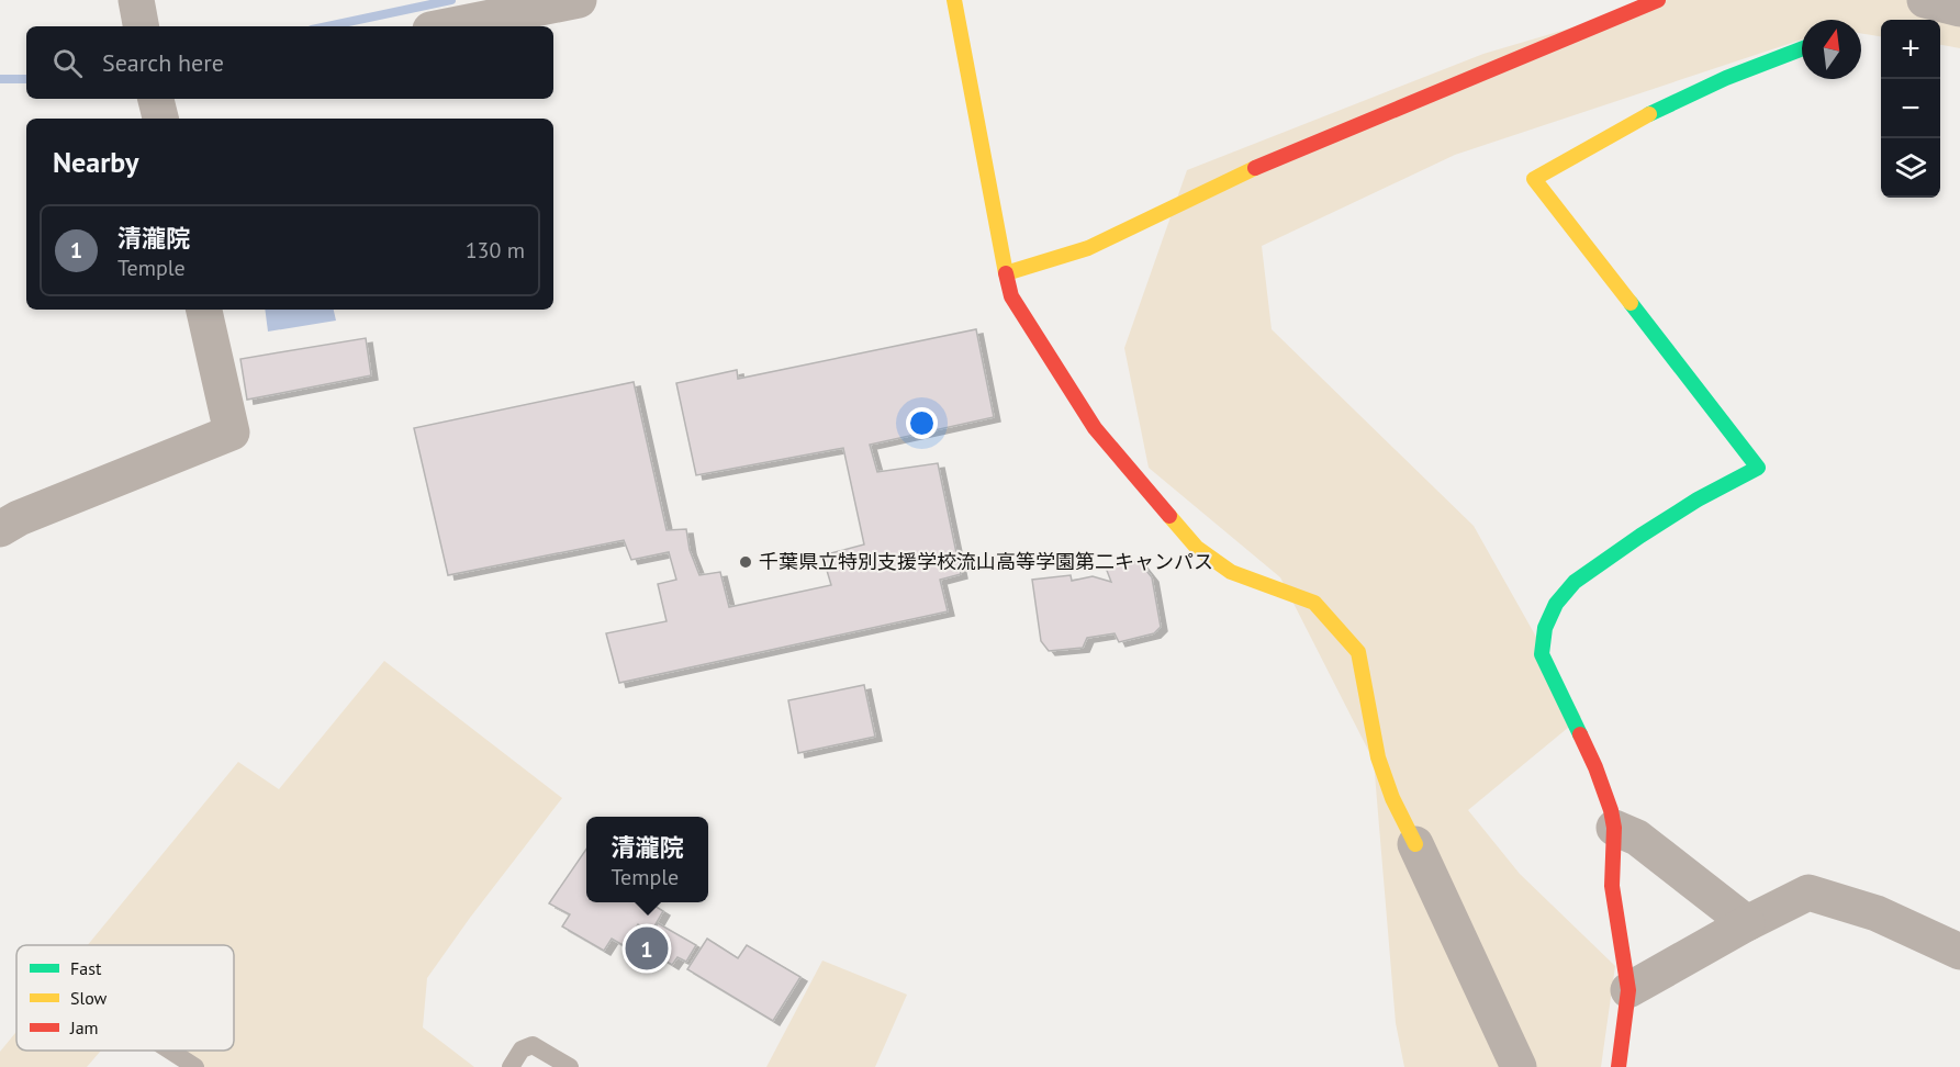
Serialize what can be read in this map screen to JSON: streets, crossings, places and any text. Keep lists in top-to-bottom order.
{
  "places": ["千葉県立特別支援学校流山高等学園第二キャンパス"],
  "legend": ["Fast", "Slow", "Jam"],
  "north": "top",
  "page": {
    "map_buttons": ["+", "−"],
    "search": "Search here",
    "heading": "Nearby",
    "list": [
      {
        "mark": "1",
        "name": "清瀧院",
        "note": "Temple",
        "value": "130 m"
      }
    ],
    "popup": ["清瀧院", "Temple"],
    "pins": "1"
  }
}
